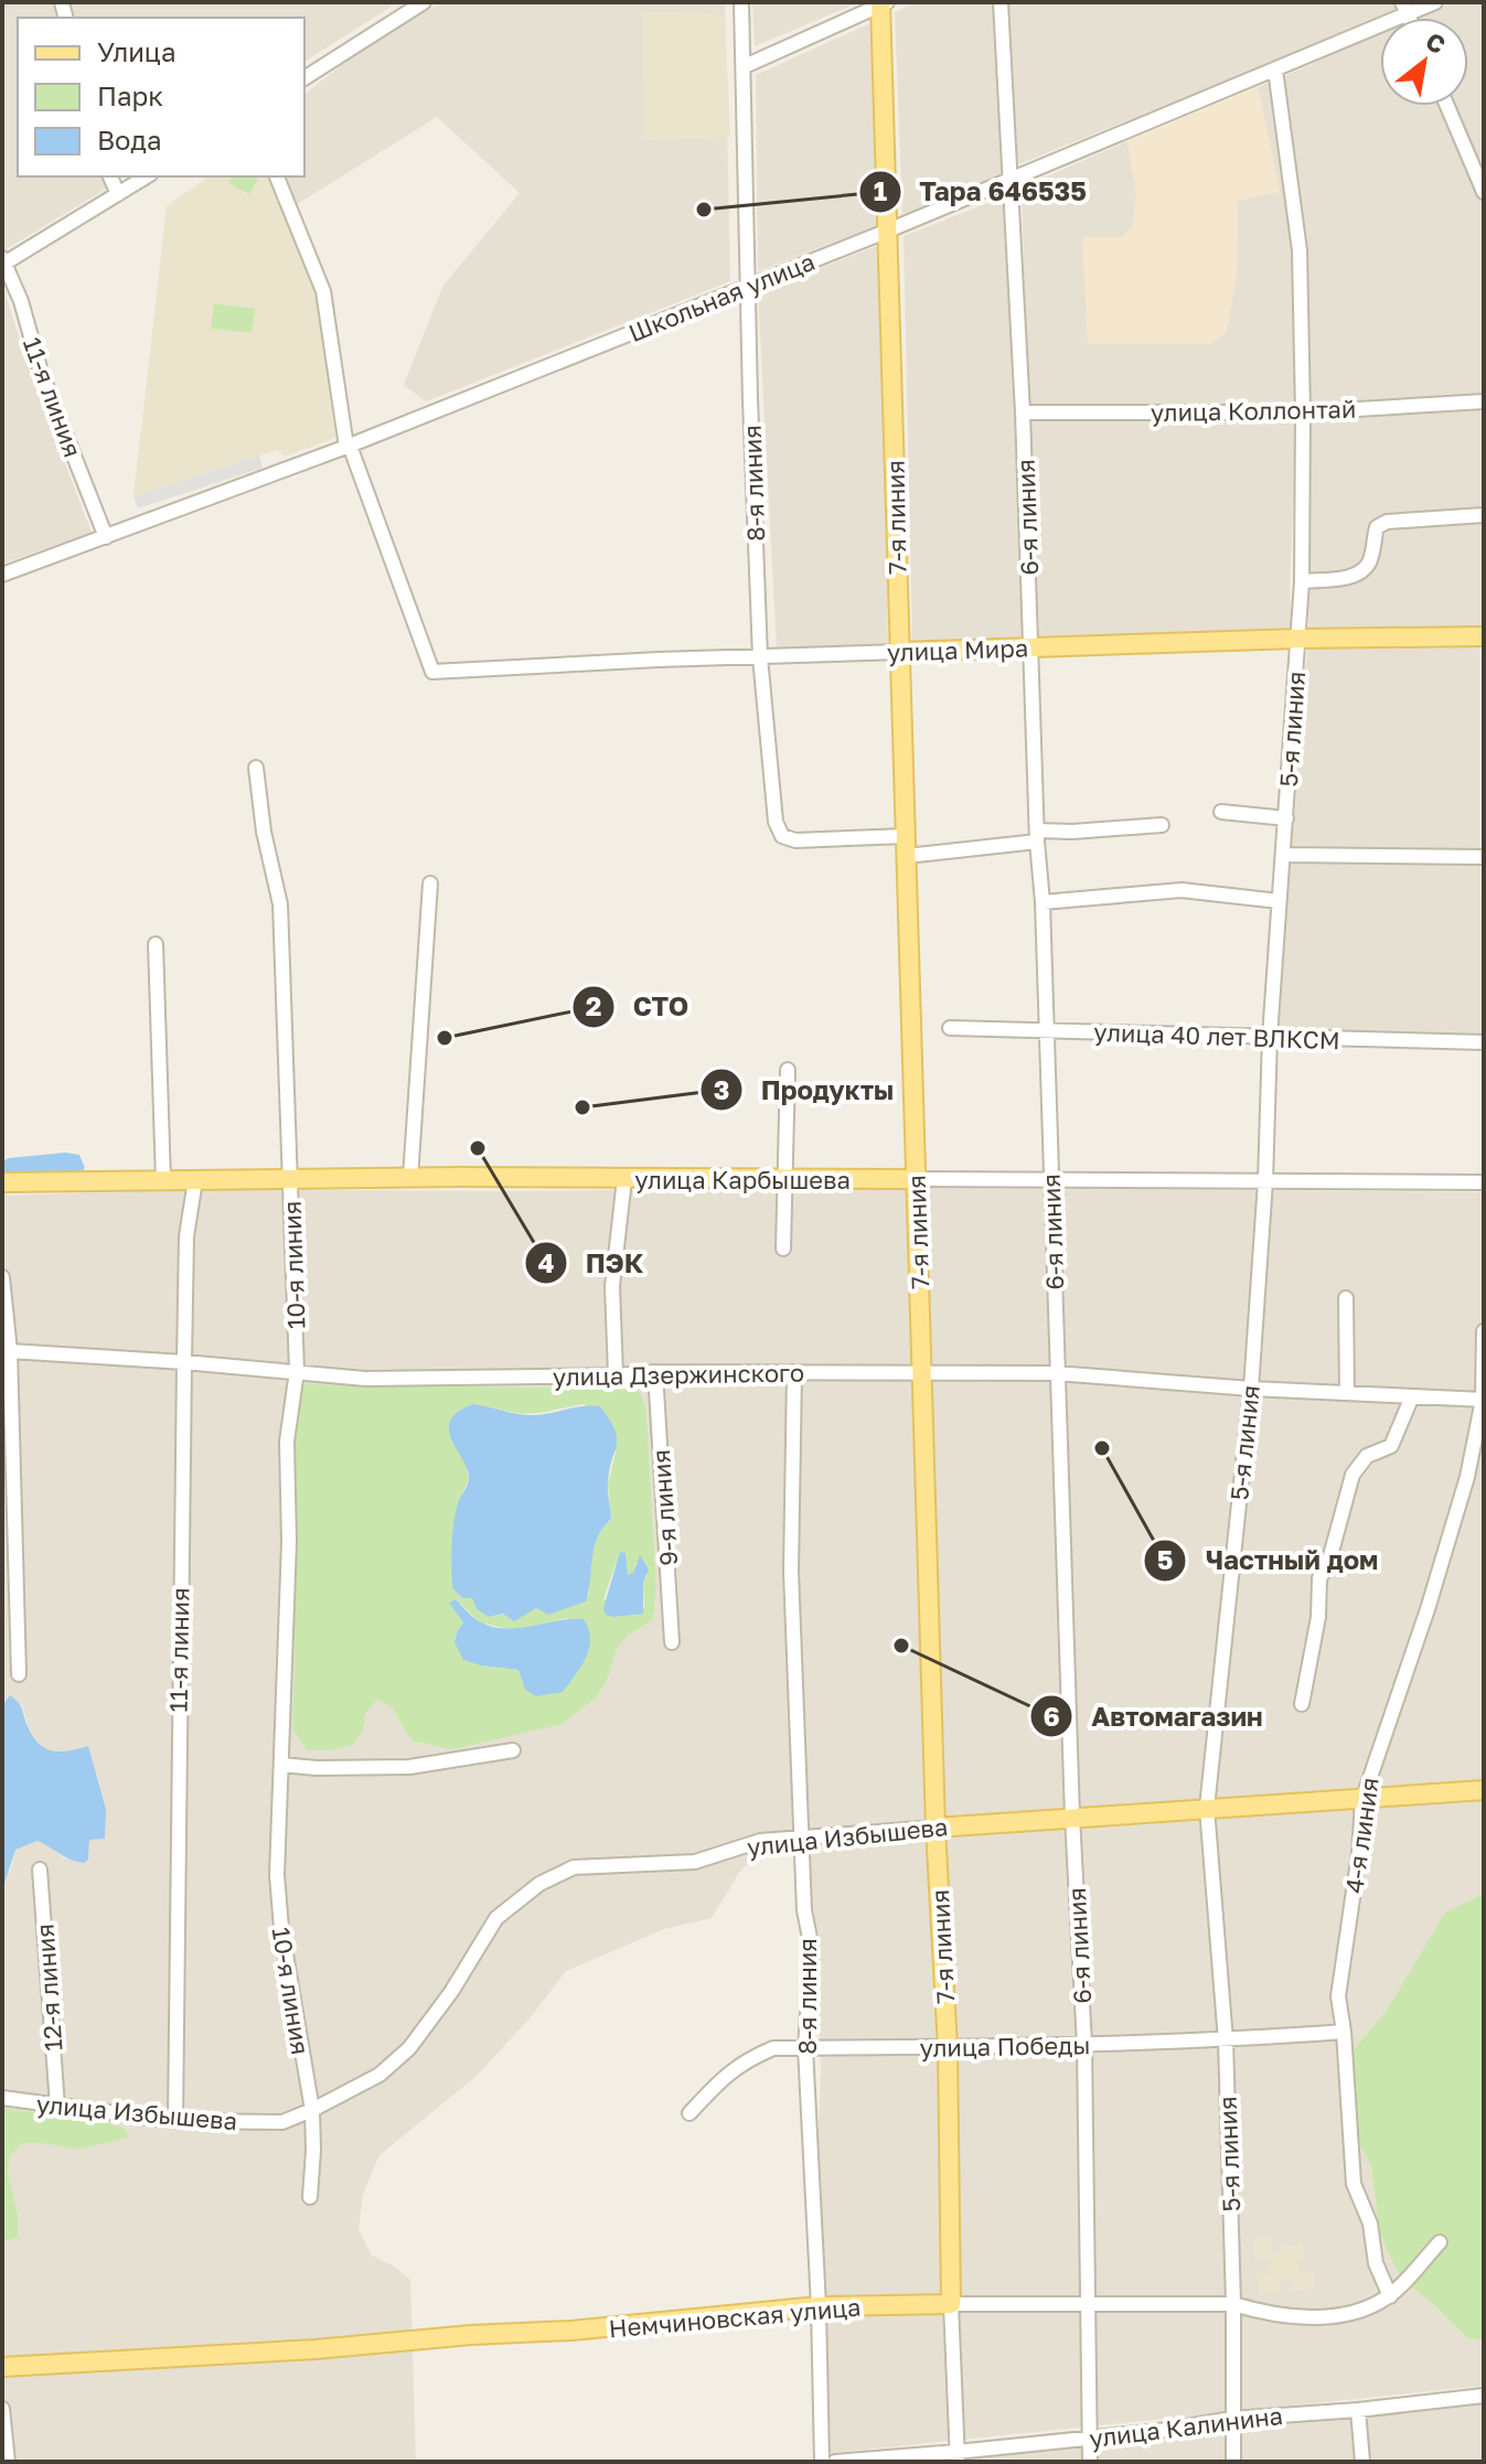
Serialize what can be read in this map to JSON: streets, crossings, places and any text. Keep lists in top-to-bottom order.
{
  "streets": {
    "main road": [
      "7-я линия",
      "улица Мира",
      "улица Карбышева",
      "улица Избышева",
      "Немчиновская улица"
    ],
    "street": [
      "Школьная улица",
      "11-я линия",
      "улица Коллонтай",
      "8-я линия",
      "6-я линия",
      "5-я линия",
      "улица 40 лет ВЛКСМ",
      "10-я линия",
      "улица Дзержинского",
      "9-я линия",
      "4-я линия",
      "12-я линия",
      "улица Победы",
      "улица Калинина"
    ]
  },
  "crossings": [
    ["Школьная улица", "11-я линия"],
    ["Школьная улица", "8-я линия"],
    ["Школьная улица", "7-я линия"],
    ["Школьная улица", "6-я линия"],
    ["Школьная улица", "улица Мира"],
    ["Школьная улица", "5-я линия"],
    ["11-я линия", "улица Карбышева"],
    ["11-я линия", "улица Дзержинского"],
    ["11-я линия", "улица Избышева"],
    ["улица Коллонтай", "6-я линия"],
    ["улица Коллонтай", "5-я линия"],
    ["8-я линия", "7-я линия"],
    ["8-я линия", "улица Мира"],
    ["8-я линия", "улица Дзержинского"],
    ["8-я линия", "улица Избышева"],
    ["8-я линия", "улица Победы"],
    ["8-я линия", "Немчиновская улица"],
    ["7-я линия", "улица Мира"],
    ["7-я линия", "улица Карбышева"],
    ["7-я линия", "улица Дзержинского"],
    ["7-я линия", "улица Избышева"],
    ["7-я линия", "улица Победы"],
    ["7-я линия", "Немчиновская улица"],
    ["7-я линия", "улица Калинина"],
    ["6-я линия", "улица Мира"],
    ["6-я линия", "улица 40 лет ВЛКСМ"],
    ["6-я линия", "улица Карбышева"],
    ["6-я линия", "улица Дзержинского"],
    ["6-я линия", "улица Избышева"],
    ["6-я линия", "улица Победы"],
    ["6-я линия", "Немчиновская улица"],
    ["6-я линия", "улица Калинина"],
    ["улица Мира", "5-я линия"],
    ["5-я линия", "улица 40 лет ВЛКСМ"],
    ["5-я линия", "улица Карбышева"],
    ["5-я линия", "улица Дзержинского"],
    ["5-я линия", "улица Избышева"],
    ["5-я линия", "улица Победы"],
    ["5-я линия", "Немчиновская улица"],
    ["5-я линия", "улица Калинина"],
    ["улица Карбышева", "10-я линия"],
    ["10-я линия", "улица Дзержинского"],
    ["10-я линия", "улица Избышева"],
    ["улица Дзержинского", "9-я линия"],
    ["улица Дзержинского", "4-я линия"],
    ["4-я линия", "улица Избышева"],
    ["4-я линия", "улица Победы"],
    ["4-я линия", "Немчиновская улица"],
    ["улица Избышева", "12-я линия"]
  ],
  "places": [
    "Тара 646535",
    "СТО",
    "Продукты",
    "ПЭК",
    "Частный дом",
    "Автомагазин"
  ],
  "legend": ["Улица", "Парк", "Вода"],
  "north": "top right"
}
